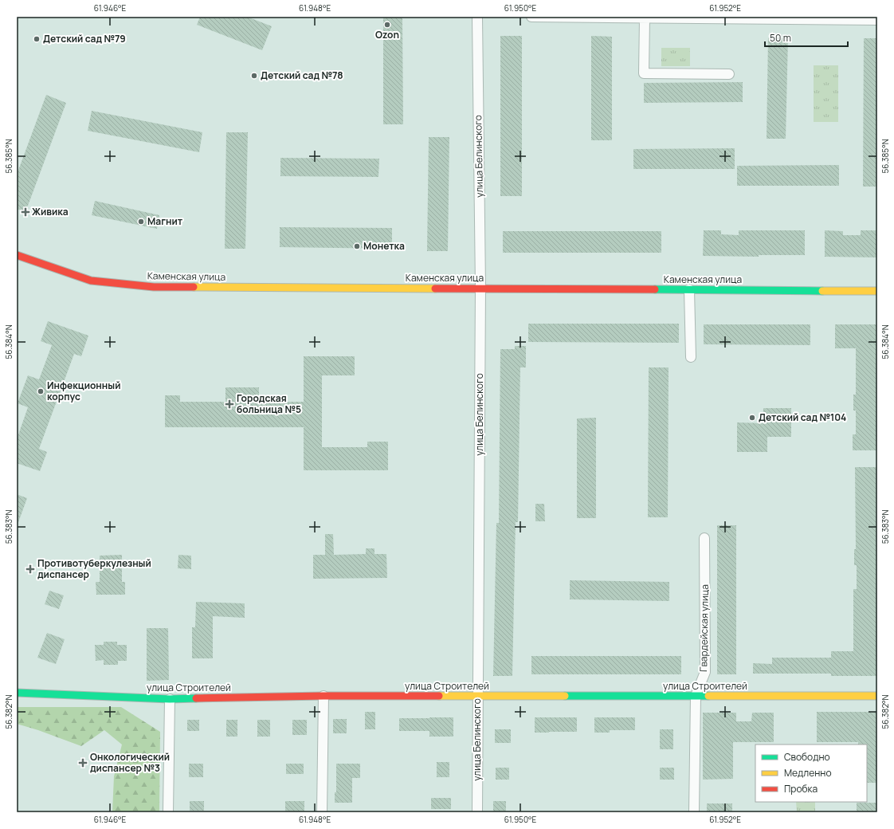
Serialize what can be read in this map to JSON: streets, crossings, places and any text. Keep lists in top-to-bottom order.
{
  "streets": {
    "street": [
      "улица Белинского",
      "Каменская улица",
      "Гвардейская улица",
      "улица Строителей"
    ]
  },
  "crossings": [
    ["улица Белинского", "Каменская улица"],
    ["улица Белинского", "улица Строителей"],
    ["Гвардейская улица", "улица Строителей"]
  ],
  "places": {
    "other": [
      "Ozon",
      "Детский сад №79",
      "Детский сад №78",
      "Магнит",
      "Монетка",
      "Инфекционный корпус",
      "Детский сад №104"
    ],
    "health": [
      "Живика",
      "Городская больница №5",
      "Противотуберкулезный диспансер",
      "Онкологический диспансер №3"
    ]
  },
  "legend": ["Свободно", "Медленно", "Пробка"],
  "scale_bar": "50 m",
  "coordinates": [
    "61.946°E",
    "61.948°E",
    "61.950°E",
    "61.952°E",
    "56.385°N",
    "56.384°N",
    "56.383°N",
    "56.382°N"
  ]
}
